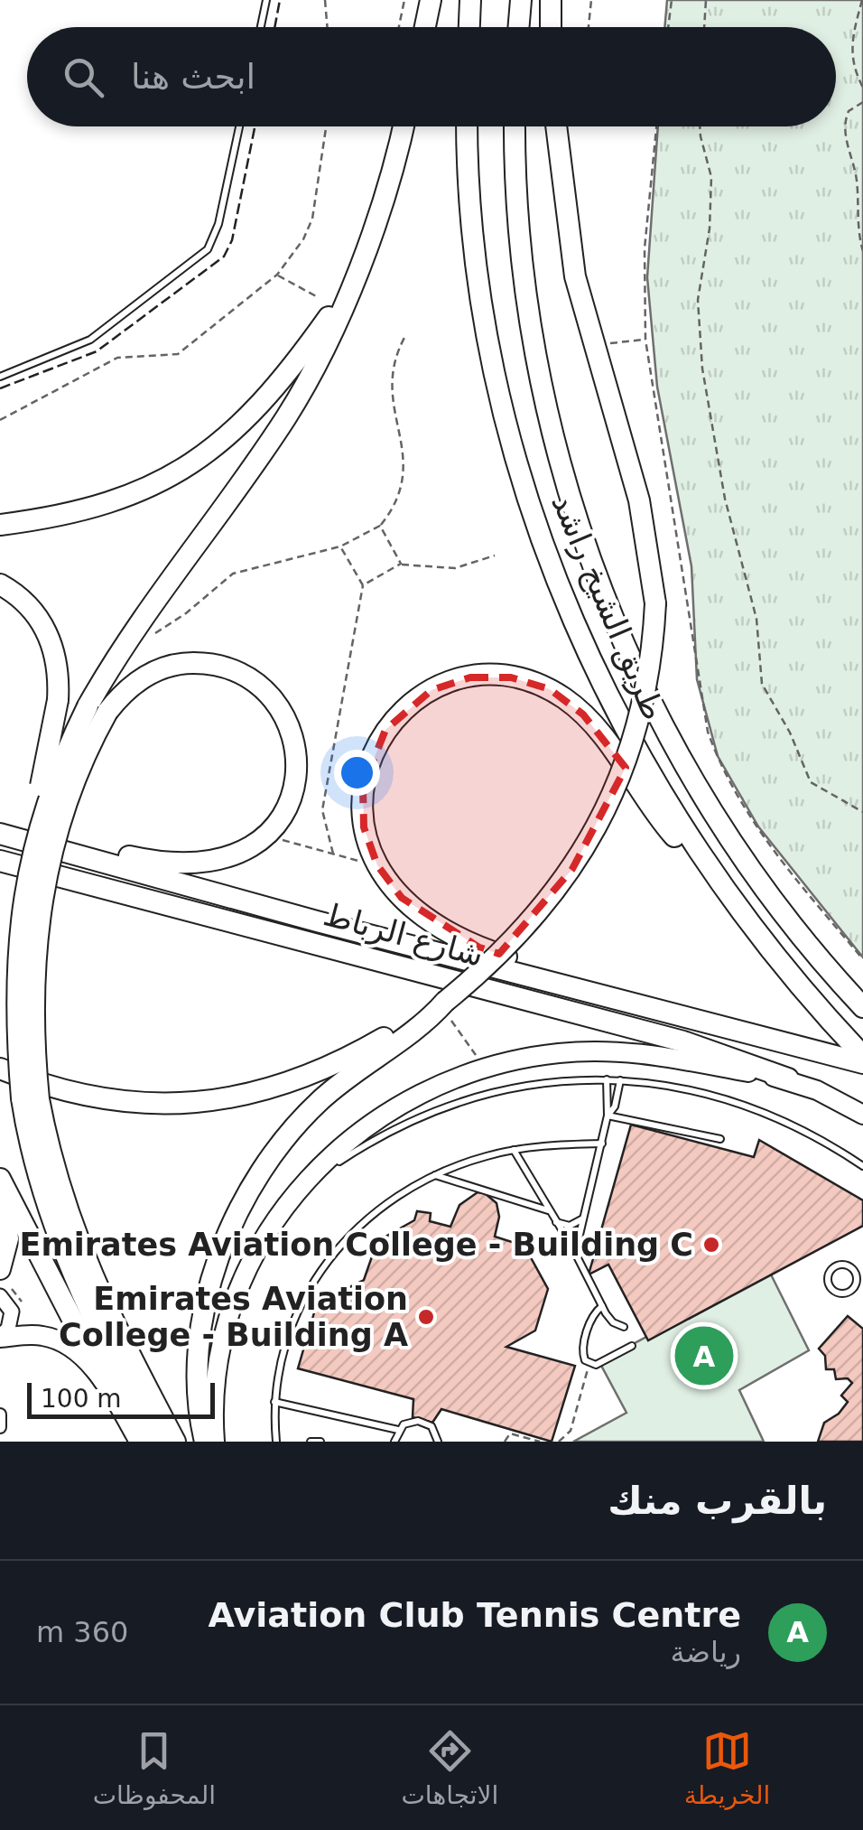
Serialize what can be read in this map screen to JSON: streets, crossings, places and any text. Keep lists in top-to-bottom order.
{
  "streets": {
    "highway": ["طريق الشيخ راشد", "شارع الرباط"]
  },
  "places": ["Emirates Aviation College - Building C", "Emirates Aviation College - Building A"],
  "scale_bar": "100 m",
  "page": {
    "search": "ابحث هنا",
    "pins": "A",
    "scale": "100 m",
    "heading": "بالقرب منك",
    "list": [
      {
        "mark": "A",
        "name": "Aviation Club Tennis Centre",
        "note": "رياضة",
        "value": "360 m"
      }
    ],
    "nav": ["الخريطة", "الاتجاهات", "المحفوظات"]
  }
}
